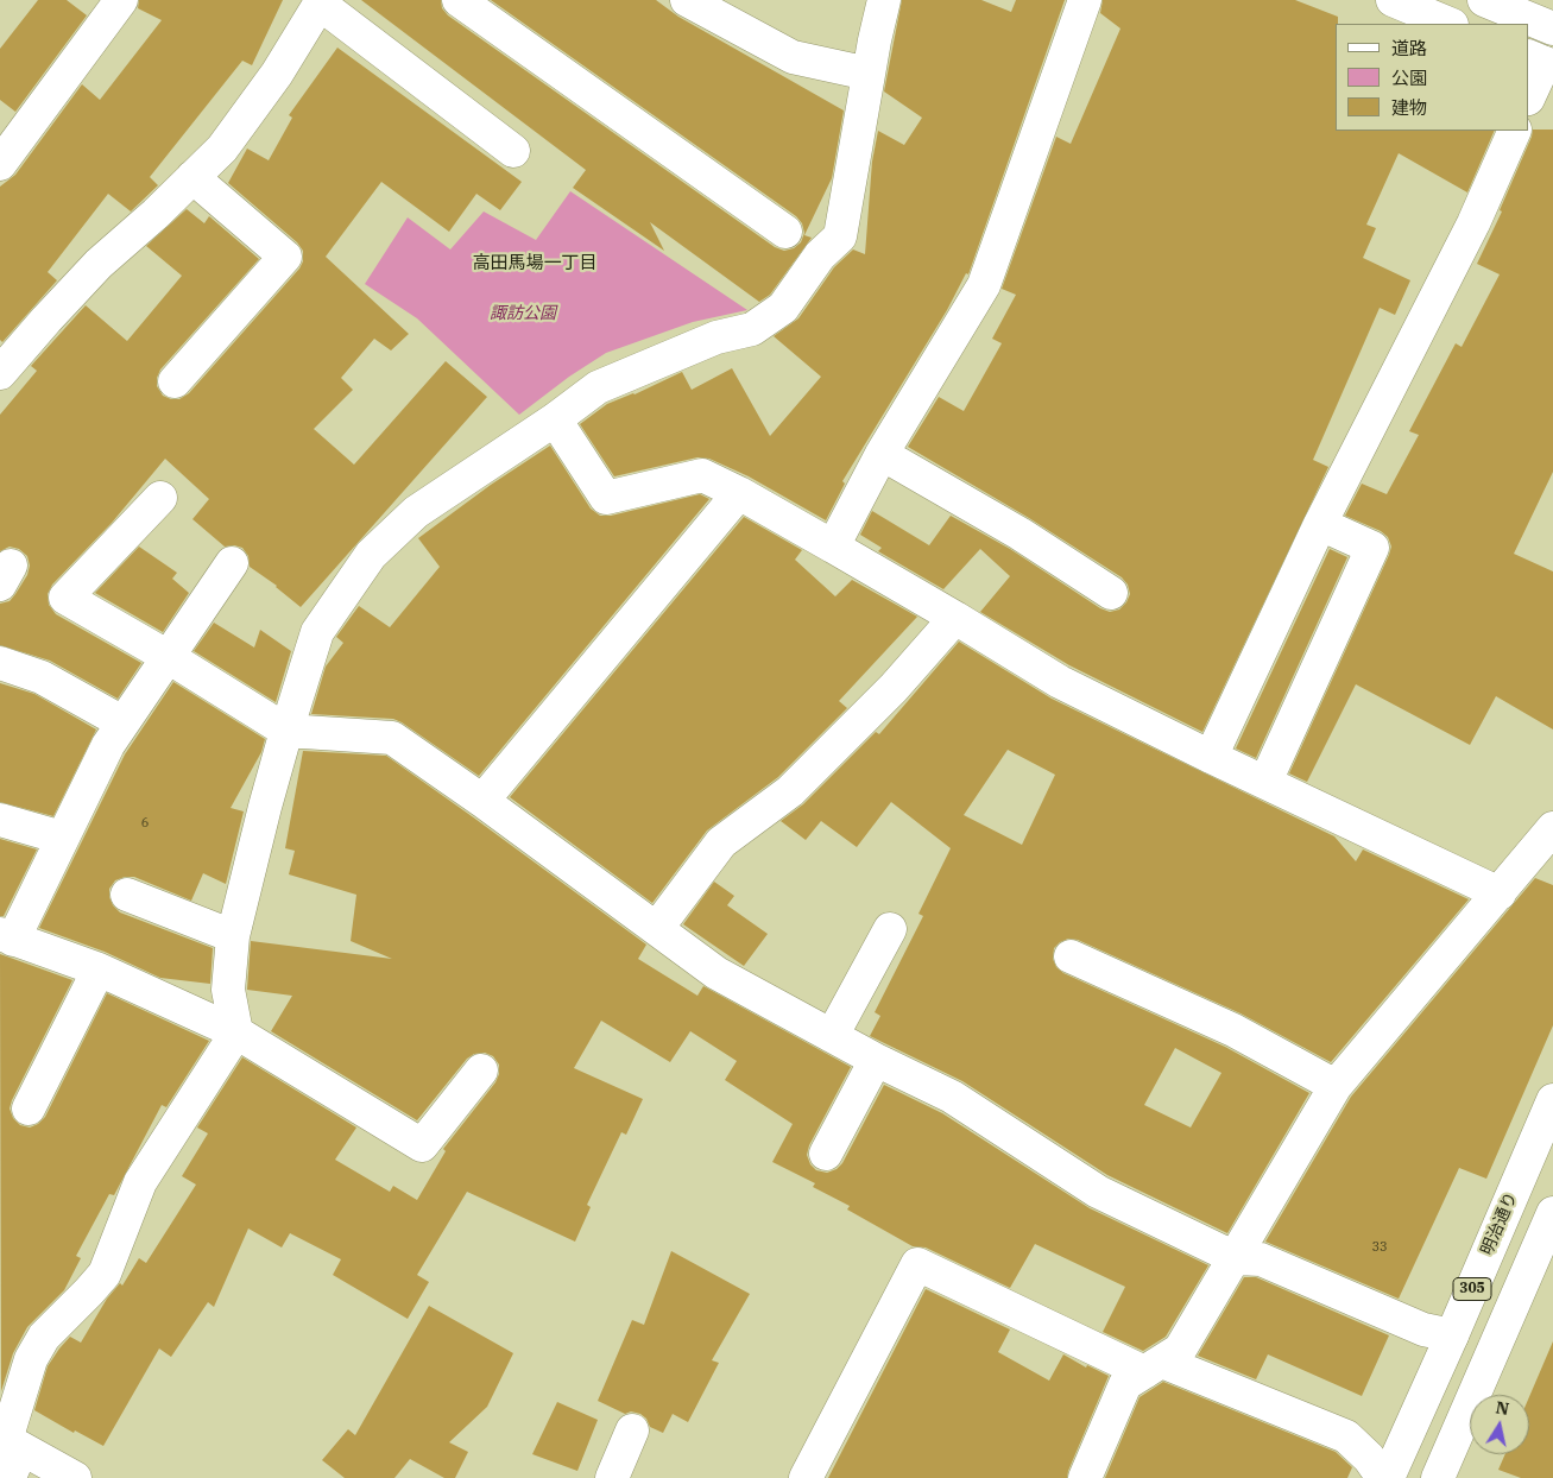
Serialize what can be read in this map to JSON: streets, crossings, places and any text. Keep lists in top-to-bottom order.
{
  "streets": {
    "street": ["明治通り", "305"]
  },
  "districts": ["高田馬場一丁目"],
  "parks": ["諏訪公園"],
  "house_numbers": ["6", "33"],
  "legend": ["道路", "公園", "建物"],
  "north": "top"
}
